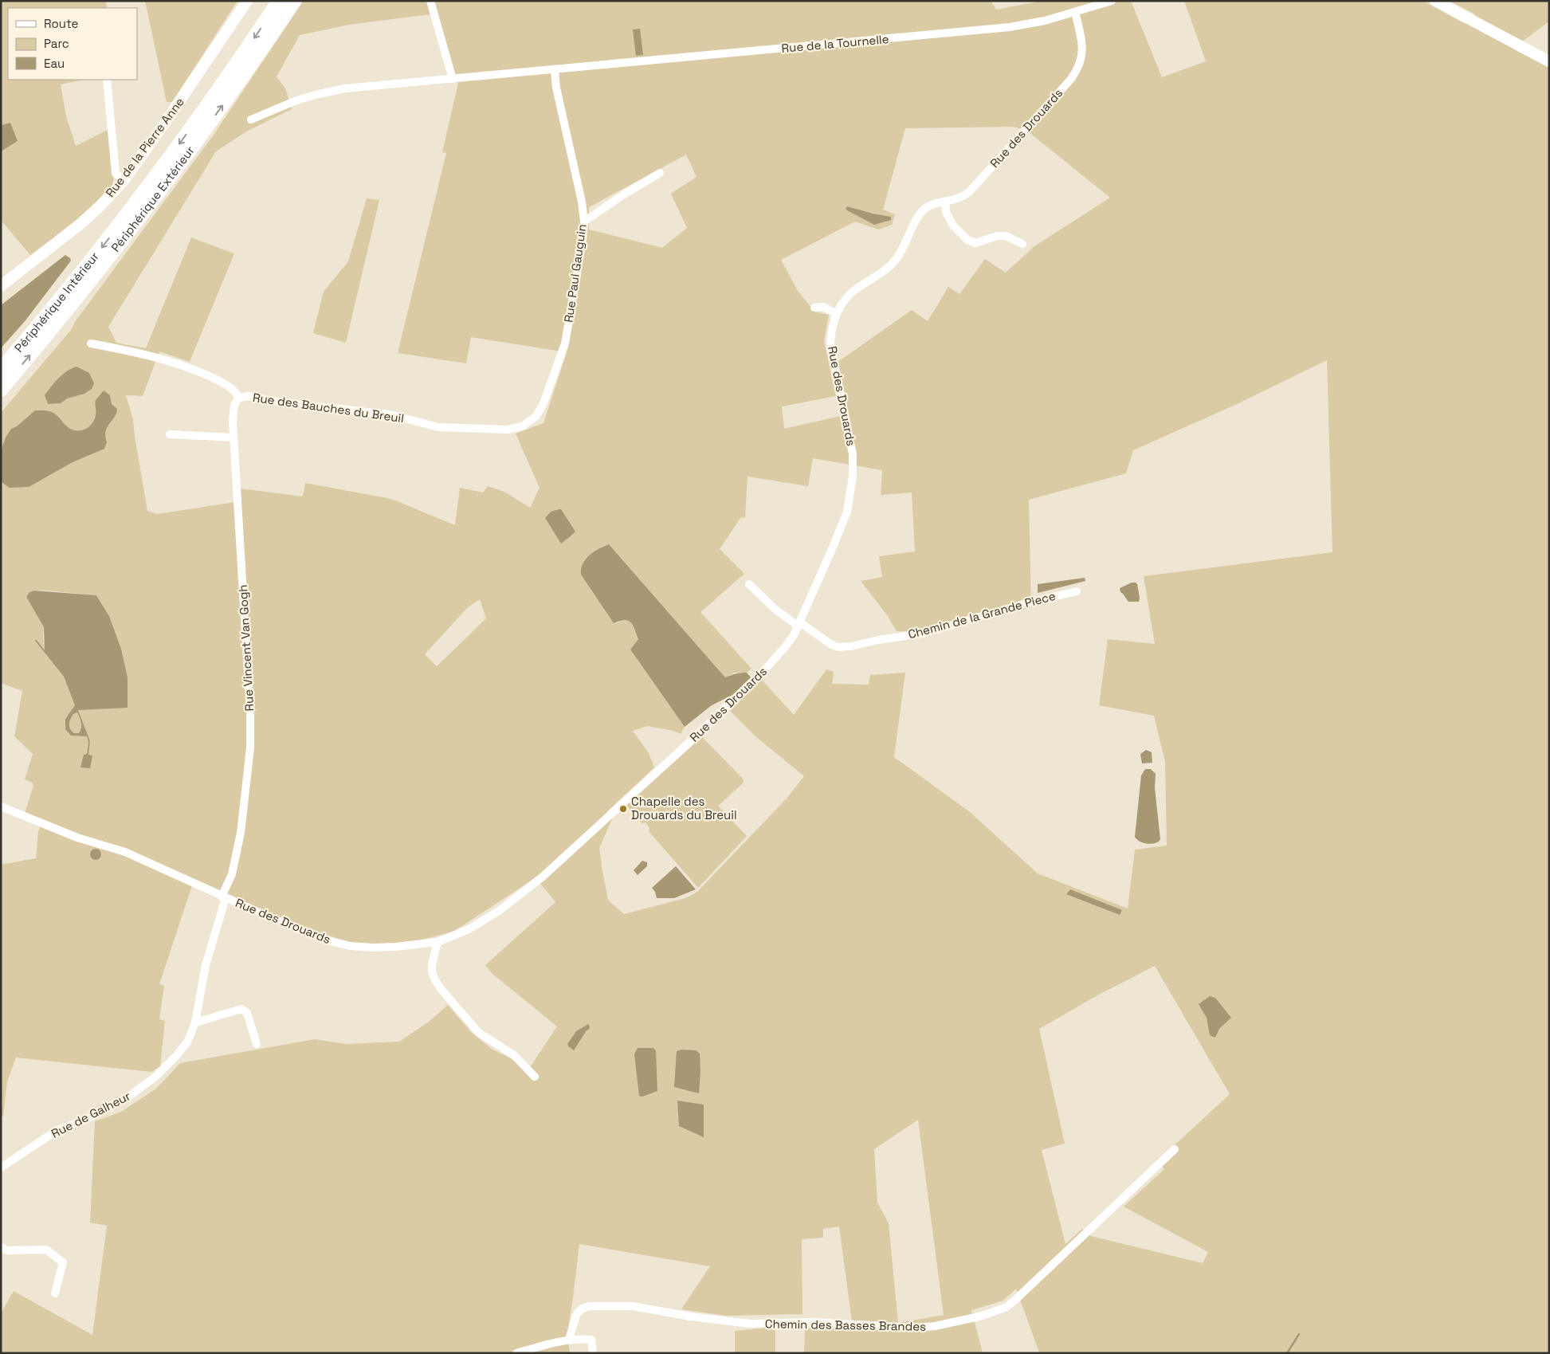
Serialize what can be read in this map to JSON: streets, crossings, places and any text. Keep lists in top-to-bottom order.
{
  "streets": {
    "highway": ["Périphérique Extérieur", "Périphérique Intérieur"],
    "street": [
      "Rue de la Tournelle",
      "Rue des Drouards",
      "Rue de la Pierre Anne",
      "Rue Paul Gauguin",
      "Rue des Bauches du Breuil",
      "Chemin de la Grande Piece",
      "Rue Vincent Van Gogh",
      "Rue de Galheur",
      "Chemin des Basses Brandes"
    ]
  },
  "crossings": [
    ["Rue de la Tournelle", "Rue des Drouards"],
    ["Rue de la Tournelle", "Rue Paul Gauguin"],
    ["Rue des Drouards", "Chemin de la Grande Piece"],
    ["Rue des Drouards", "Rue Vincent Van Gogh"],
    ["Rue des Drouards", "Rue de Galheur"],
    ["Rue Paul Gauguin", "Rue des Bauches du Breuil"],
    ["Rue des Bauches du Breuil", "Rue Vincent Van Gogh"],
    ["Rue Vincent Van Gogh", "Rue de Galheur"]
  ],
  "one_way": ["Périphérique Extérieur", "Périphérique Intérieur"],
  "places": ["Chapelle des Drouards du Breuil"],
  "legend": ["Route", "Parc", "Eau"]
}
